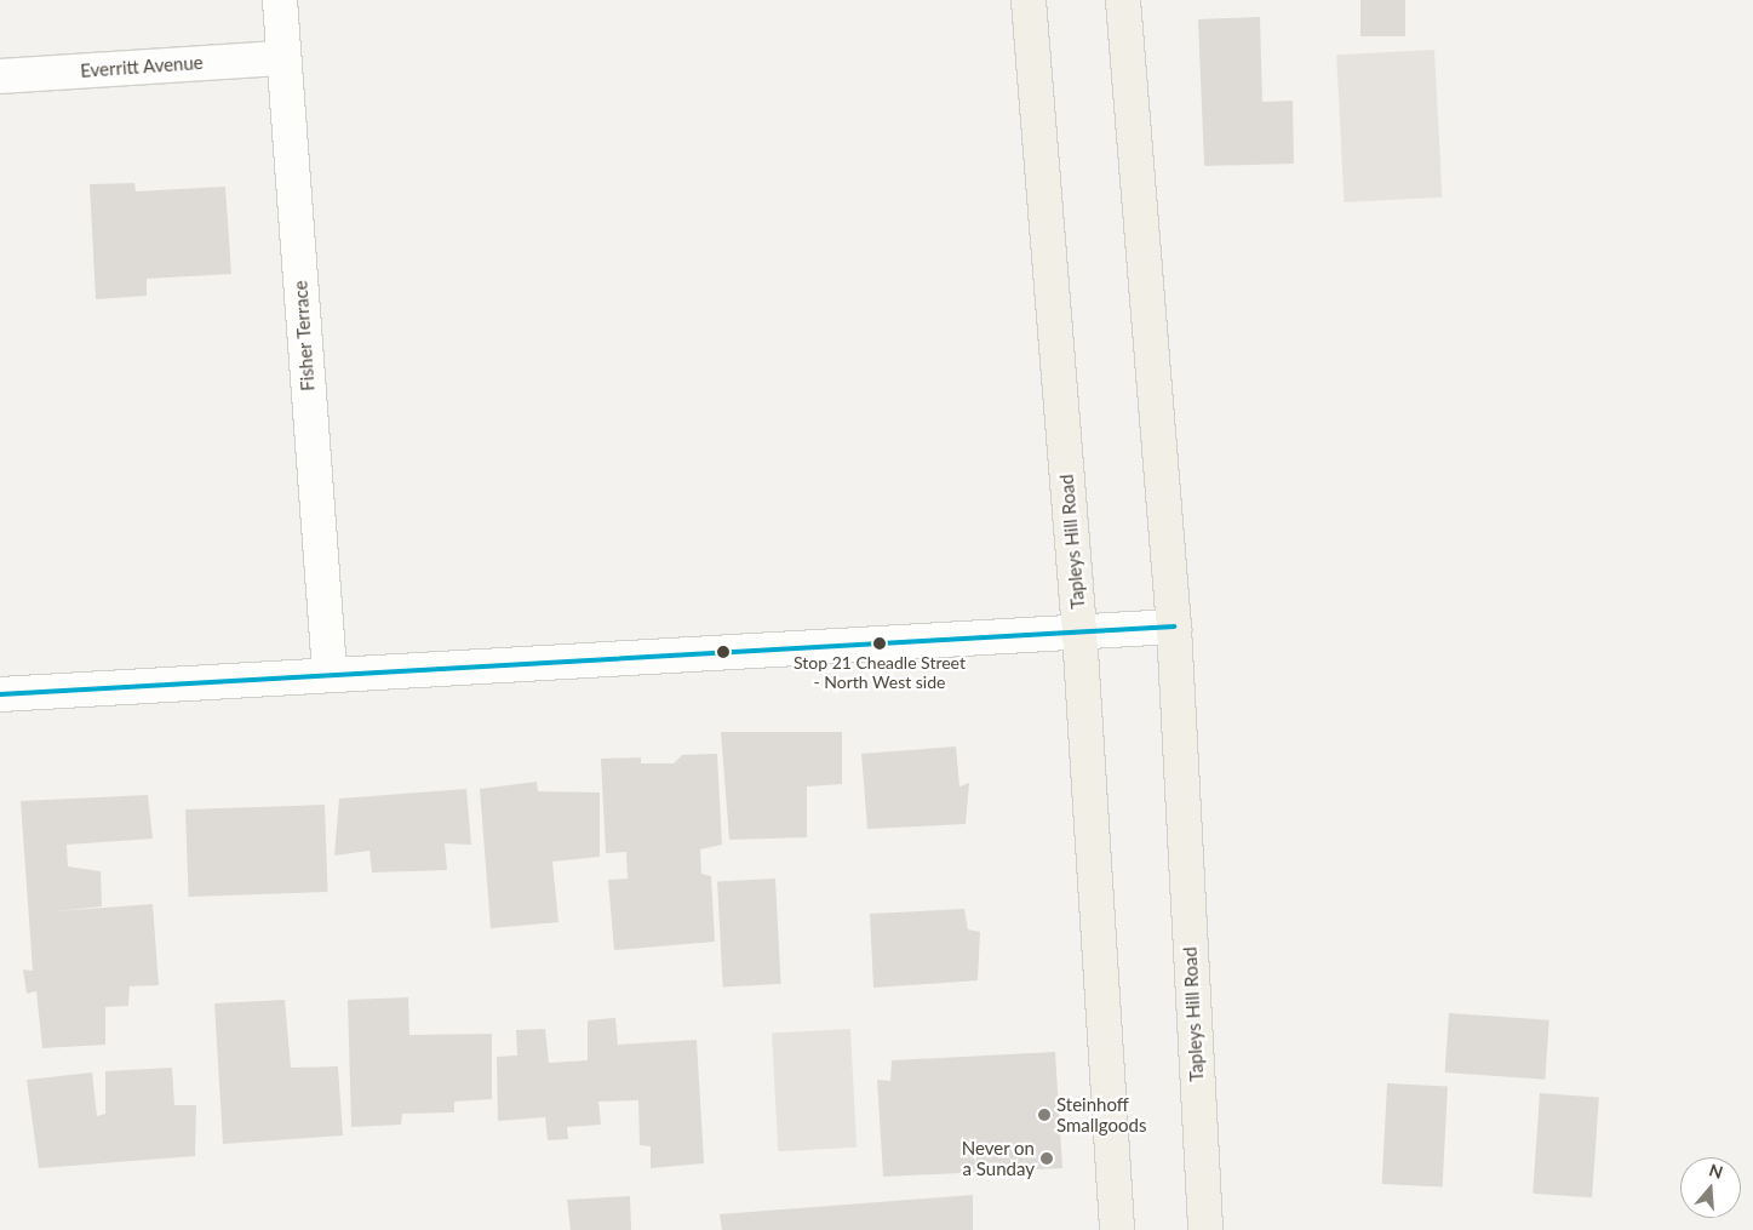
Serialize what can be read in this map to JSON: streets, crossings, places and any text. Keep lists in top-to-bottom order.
{
  "streets": {
    "main road": ["Tapleys Hill Road"],
    "street": ["Everritt Avenue", "Fisher Terrace"]
  },
  "crossings": [
    ["Everritt Avenue", "Fisher Terrace"]
  ],
  "places": ["Stop 21 Cheadle Street - North West side", "Steinhoff Smallgoods", "Never on a Sunday"],
  "north": "top"
}
